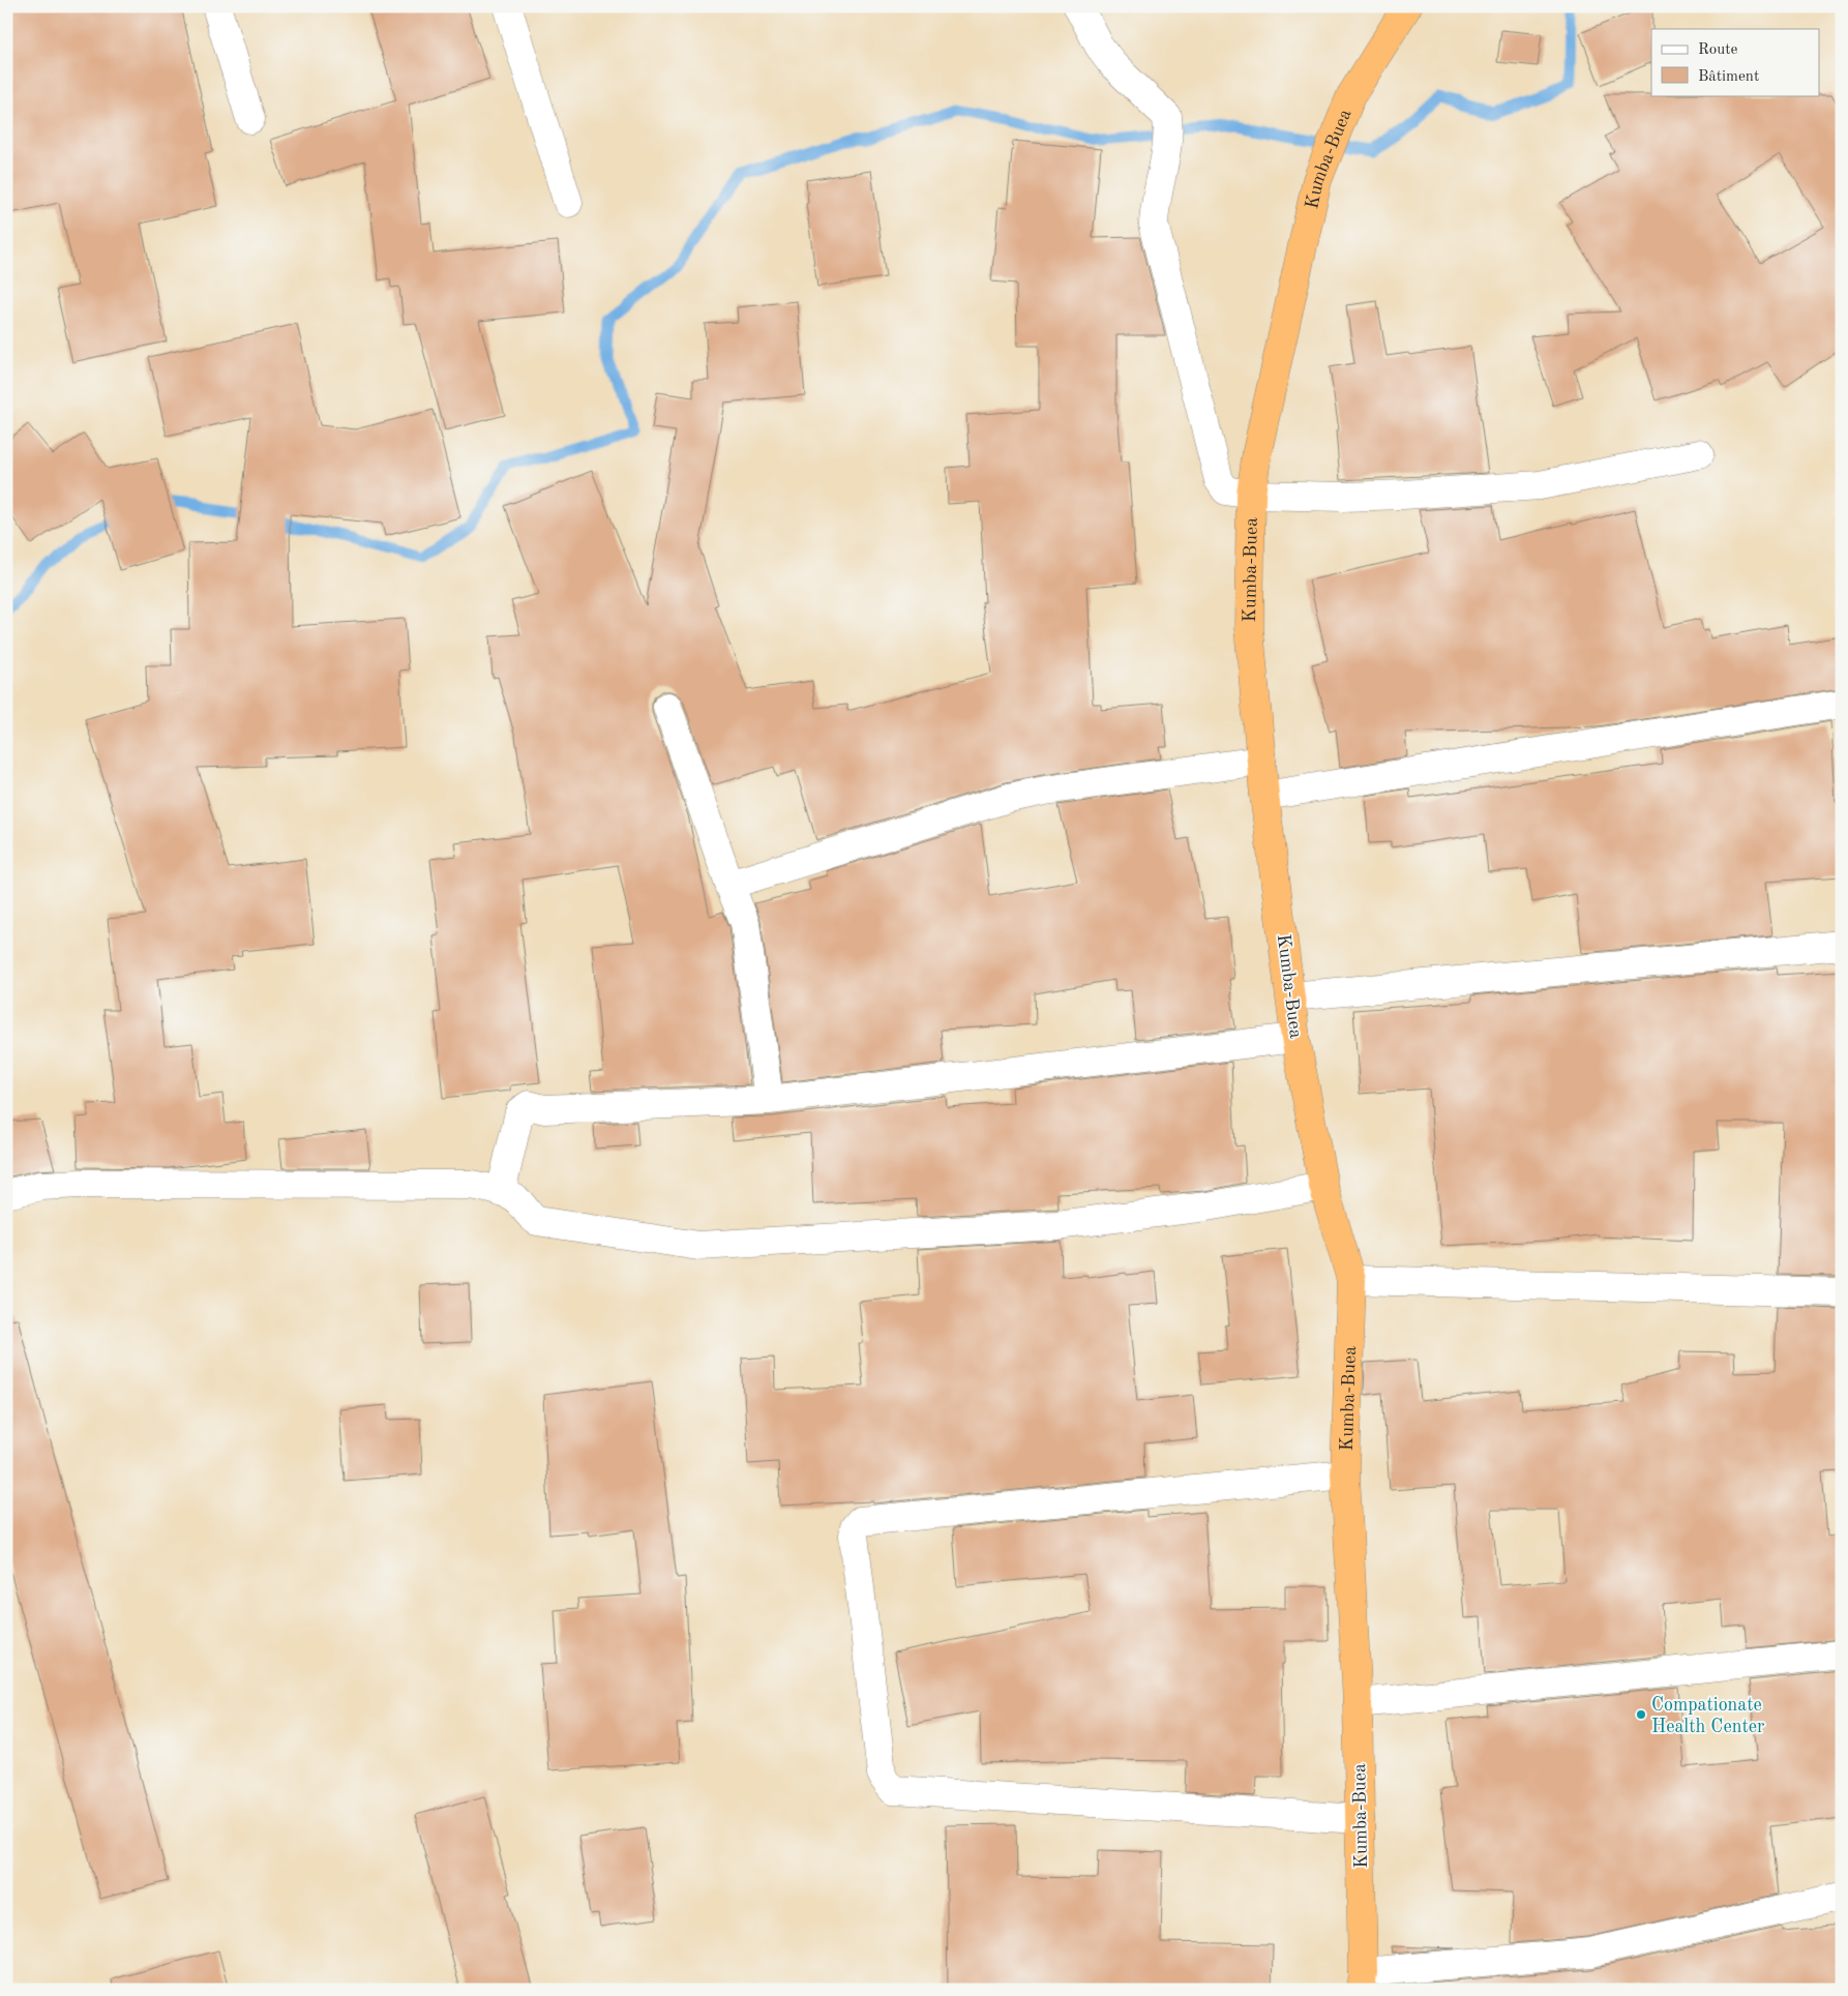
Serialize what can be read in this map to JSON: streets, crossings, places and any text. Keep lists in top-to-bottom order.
{
  "streets": {
    "highway": ["Kumba-Buea"]
  },
  "places": ["Compationate Health Center"],
  "legend": ["Route", "Bâtiment"]
}
